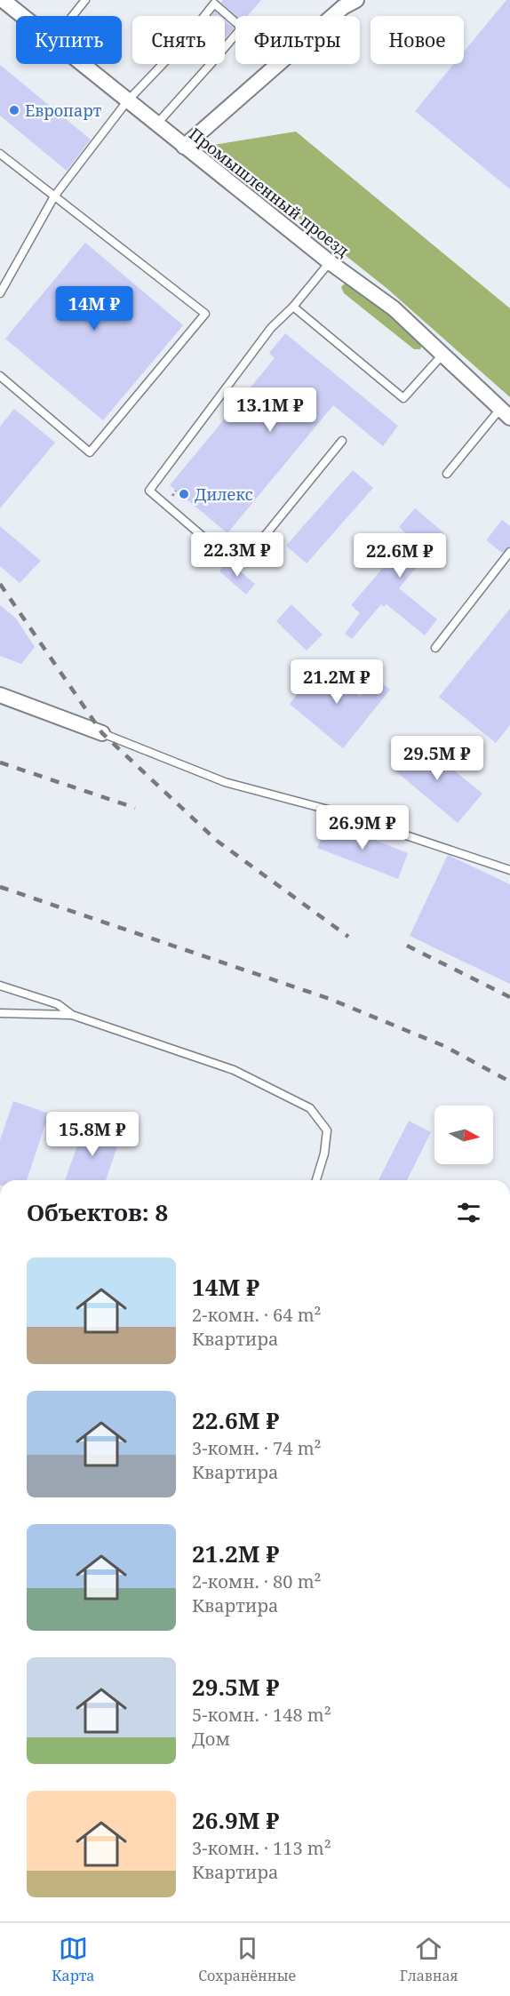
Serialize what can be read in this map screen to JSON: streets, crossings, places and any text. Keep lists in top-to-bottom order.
{
  "streets": {
    "street": ["Промышленный проезд"]
  },
  "places": ["Европарт", "Дилекс"],
  "north": "right",
  "page": {
    "chip": [
      "Купить",
      "Снять",
      "Фильтры",
      "Новое"
    ],
    "price": [
      "14M ₽",
      "13.1M ₽",
      "22.3M ₽",
      "22.6M ₽",
      "21.2M ₽",
      "29.5M ₽",
      "26.9M ₽",
      "15.8M ₽"
    ],
    "heading": "Объектов: 8",
    "list": [
      {
        "name": "14M ₽",
        "note": "2-комн. · 64 m² · Квартира"
      },
      {
        "name": "22.6M ₽",
        "note": "3-комн. · 74 m² · Квартира"
      },
      {
        "name": "21.2M ₽",
        "note": "2-комн. · 80 m² · Квартира"
      },
      {
        "name": "29.5M ₽",
        "note": "5-комн. · 148 m² · Дом"
      },
      {
        "name": "26.9M ₽",
        "note": "3-комн. · 113 m² · Квартира"
      }
    ],
    "tabs": ["Карта", "Сохранённые", "Главная"]
  }
}
